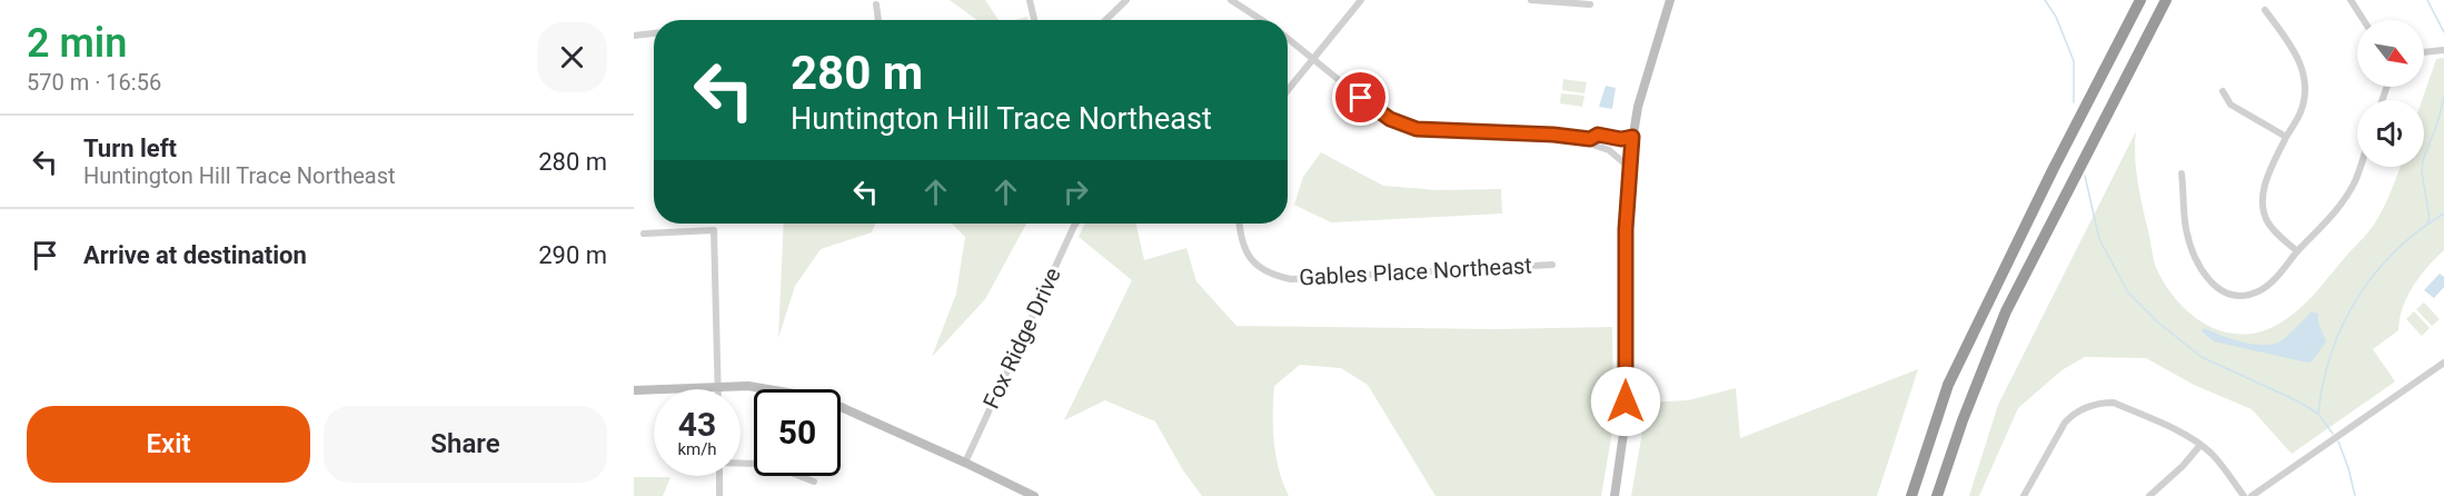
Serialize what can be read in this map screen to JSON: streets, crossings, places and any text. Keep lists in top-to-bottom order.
{
  "streets": {
    "street": ["Gables Place Northeast", "Fox Ridge Drive"]
  },
  "north": "bottom right",
  "page": {
    "heading": ["2 min", "570 m · 16:56"],
    "turn": ["280 m", "Huntington Hill Trace Northeast"],
    "list": [
      {
        "name": "Turn left",
        "note": "Huntington Hill Trace Northeast",
        "value": "280 m"
      },
      {
        "name": "Arrive at destination",
        "value": "290 m"
      }
    ],
    "speed": "43 km/h",
    "limit": "50",
    "buttons": ["Exit", "Share"]
  }
}
